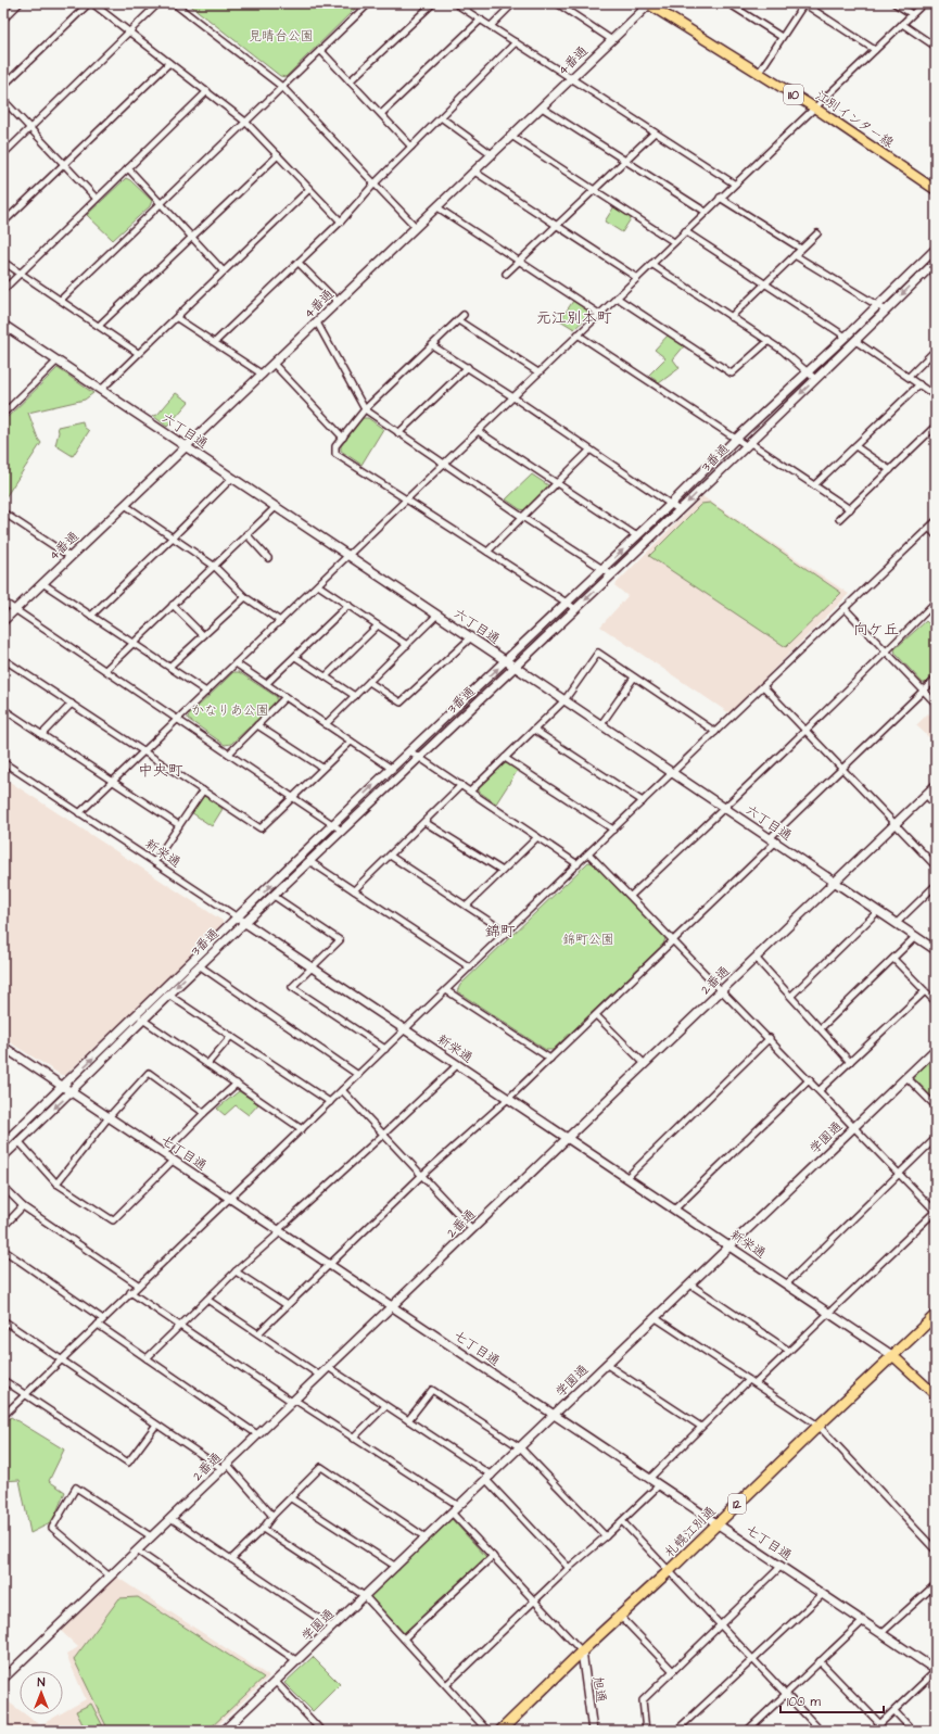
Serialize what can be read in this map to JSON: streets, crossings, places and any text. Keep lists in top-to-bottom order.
{
  "streets": {
    "highway": ["12", "札幌江別通"],
    "main road": ["110", "江別インター線"],
    "street": [
      "4番通",
      "六丁目通",
      "3番通",
      "新栄通",
      "2番通",
      "学園通",
      "七丁目通",
      "旭通"
    ]
  },
  "crossings": [
    ["4番通", "江別インター線"],
    ["4番通", "六丁目通"],
    ["六丁目通", "3番通"],
    ["六丁目通", "2番通"],
    ["3番通", "新栄通"],
    ["3番通", "七丁目通"],
    ["新栄通", "2番通"],
    ["新栄通", "学園通"],
    ["新栄通", "札幌江別通"],
    ["2番通", "七丁目通"],
    ["学園通", "七丁目通"],
    ["七丁目通", "札幌江別通"],
    ["札幌江別通", "旭通"]
  ],
  "districts": [
    "元江別本町",
    "向ケ丘",
    "中央町",
    "錦町"
  ],
  "parks": ["見晴台公園", "かなりあ公園", "錦町公園"],
  "scale_bar": "100 m",
  "north": "top"
}
